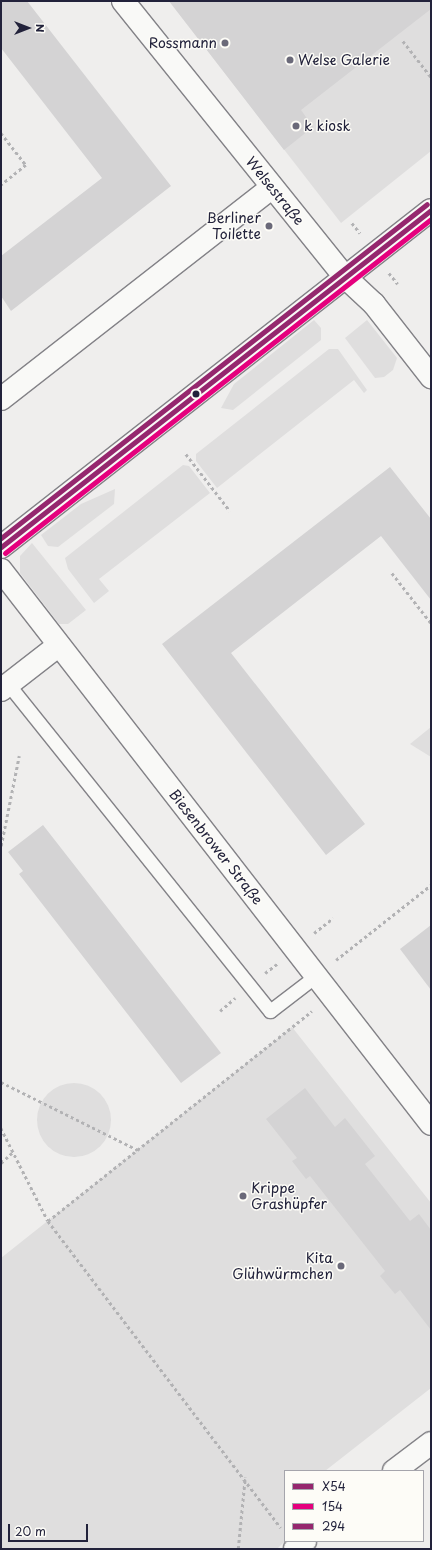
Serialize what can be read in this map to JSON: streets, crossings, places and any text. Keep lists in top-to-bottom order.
{
  "streets": {
    "street": ["Welsestraße", "Biesenbrower Straße"]
  },
  "places": [
    "Rossmann",
    "Welse Galerie",
    "k kiosk",
    "Berliner Toilette",
    "Krippe Grashüpfer",
    "Kita Glühwürmchen"
  ],
  "lines": ["transit line 294", "transit line X54", "transit line 154"],
  "legend": ["X54", "154", "294"],
  "scale_bar": "20 m",
  "north": "right"
}
